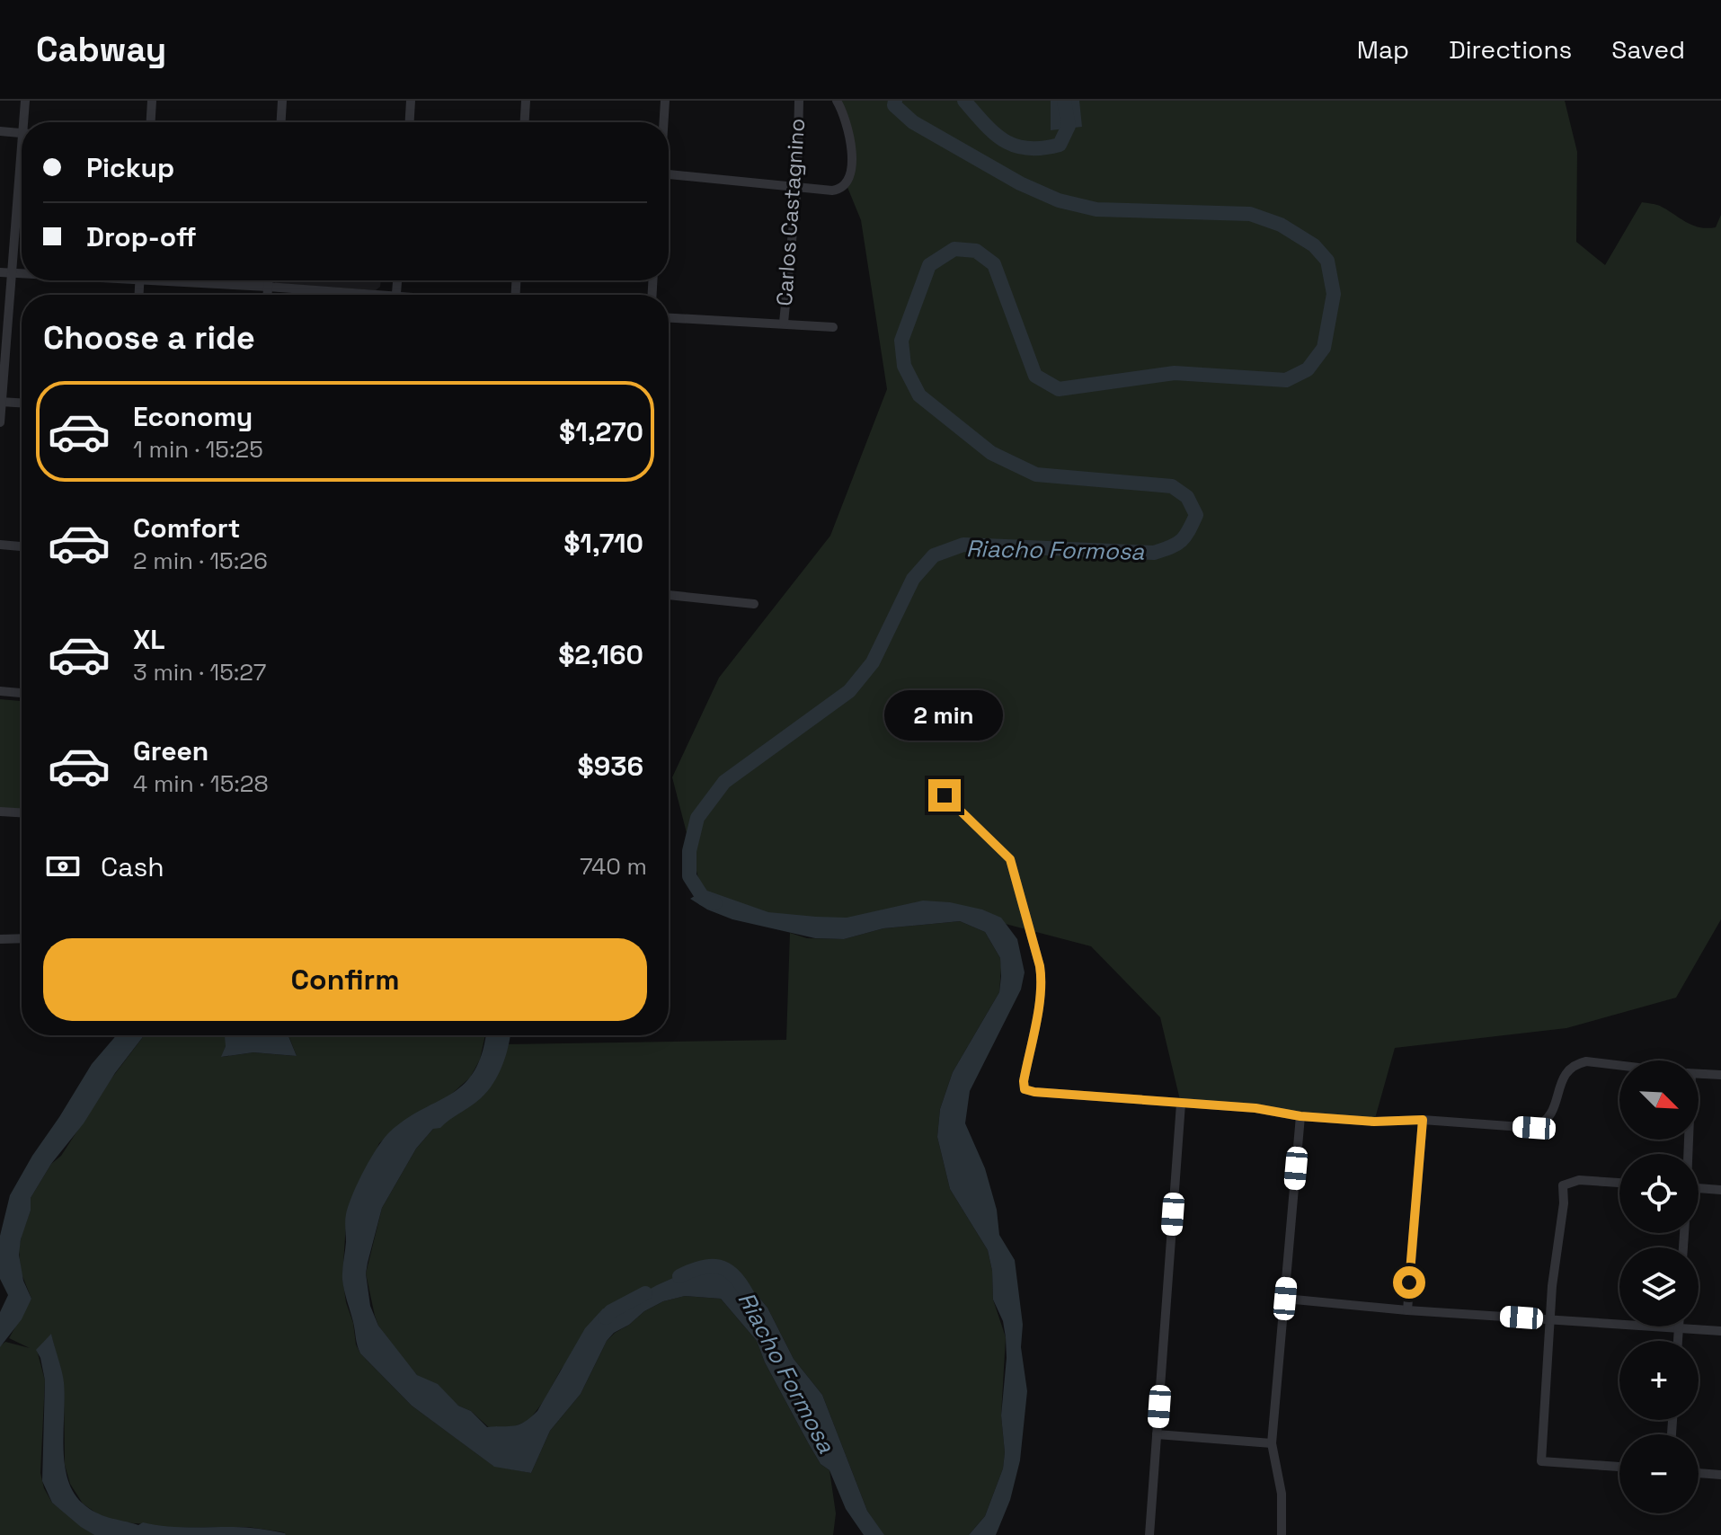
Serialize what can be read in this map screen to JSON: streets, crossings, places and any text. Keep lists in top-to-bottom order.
{
  "streets": {
    "street": ["Carlos Castagnino"]
  },
  "water": ["Riacho Formosa"],
  "north": "bottom right",
  "page": {
    "header": "Cabway",
    "nav": ["Map", "Directions", "Saved"],
    "banner": ["Pickup", "Drop-off"],
    "heading": "Choose a ride",
    "list": [
      {
        "name": "Economy",
        "note": "1 min · 15:25",
        "value": "$1,270"
      },
      {
        "name": "Comfort",
        "note": "2 min · 15:26",
        "value": "$1,710"
      },
      {
        "name": "XL",
        "note": "3 min · 15:27",
        "value": "$2,160"
      },
      {
        "name": "Green",
        "note": "4 min · 15:28",
        "value": "$936"
      }
    ],
    "bubble": "2 min",
    "pay": ["Cash", "740 m"],
    "buttons": "Confirm",
    "map_buttons": ["+", "−"]
  }
}
